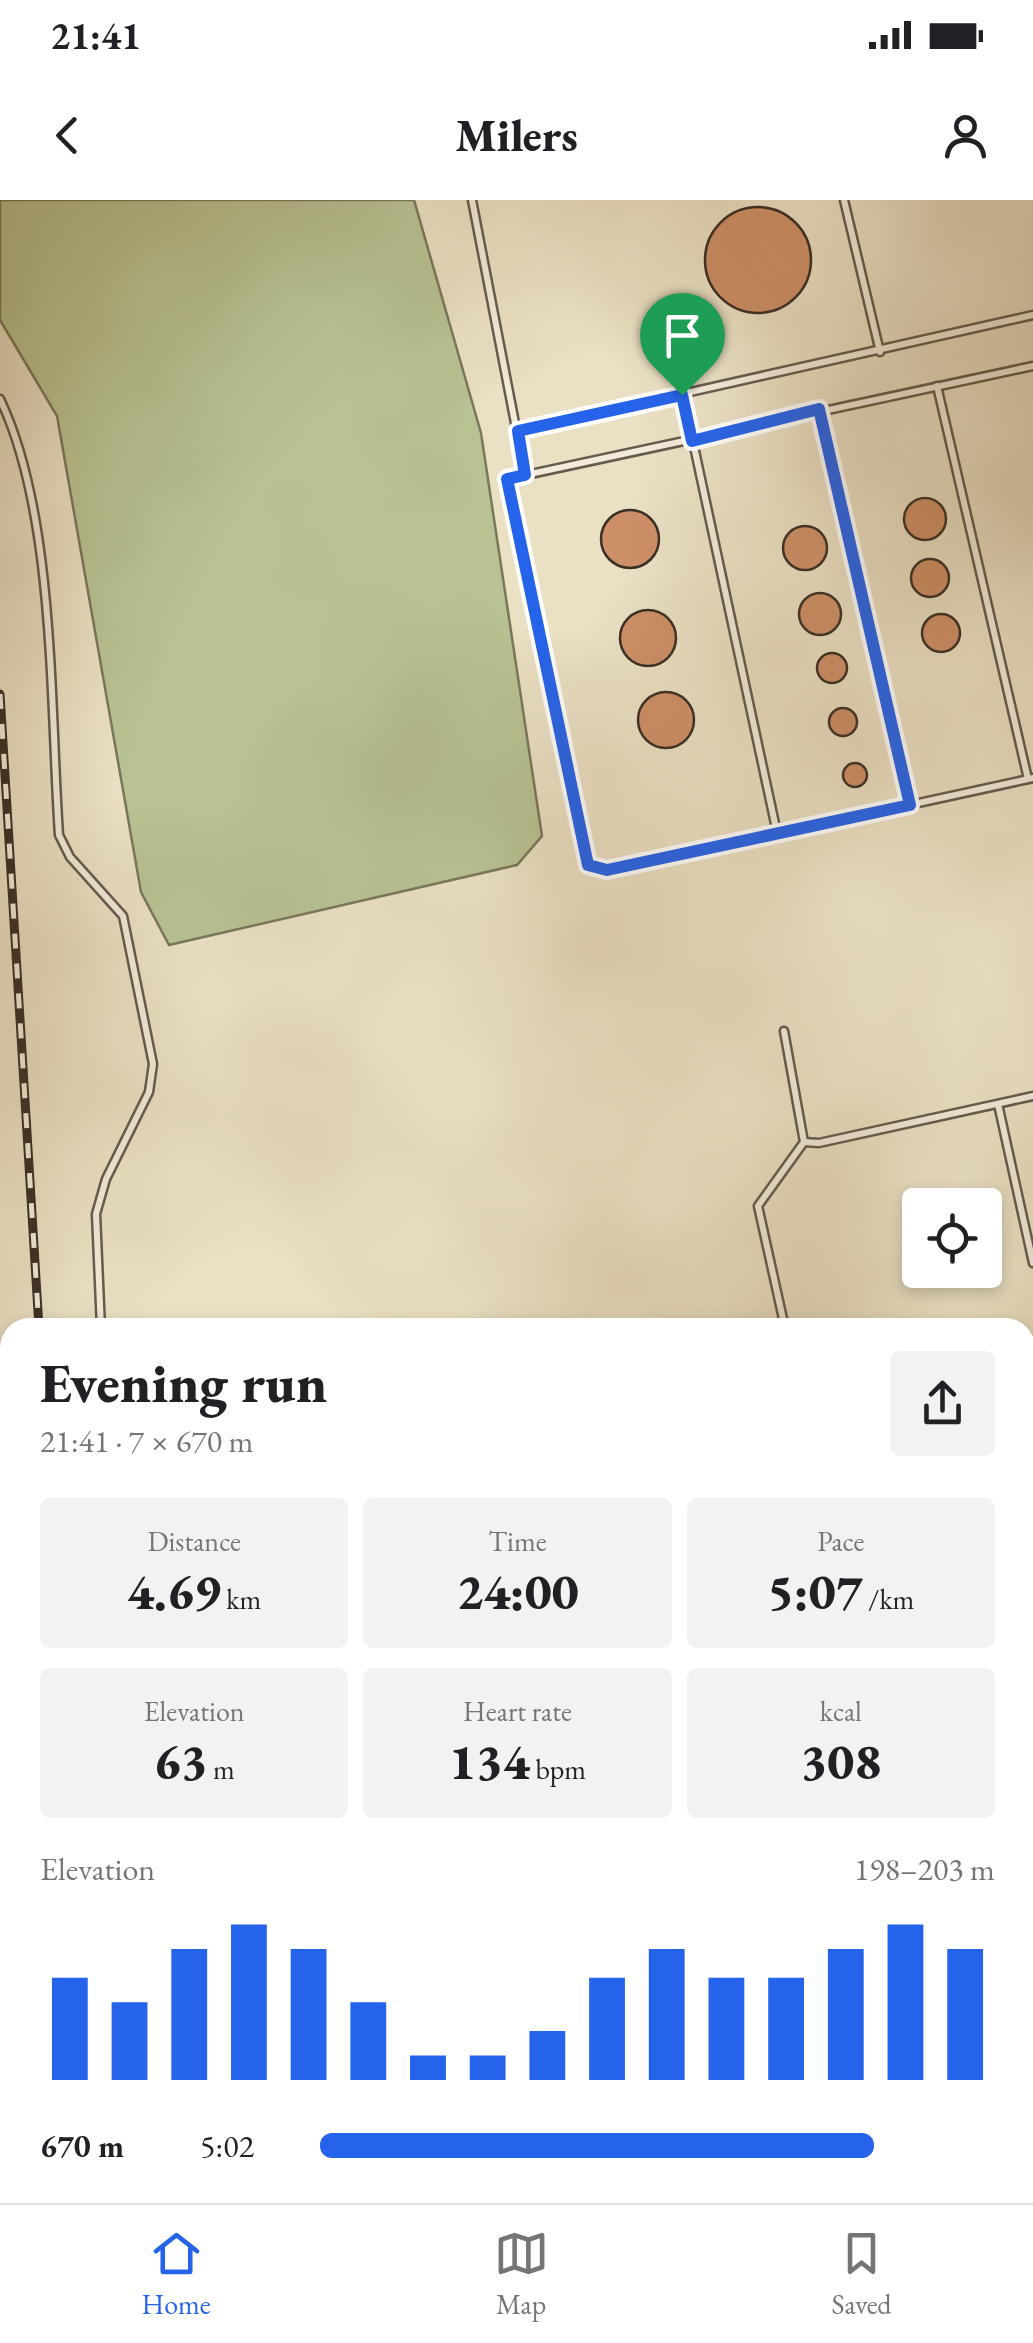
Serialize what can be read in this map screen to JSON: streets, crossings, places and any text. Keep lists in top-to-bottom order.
{
  "page": {
    "status": "21:41",
    "header": "Milers",
    "heading": ["Evening run", "21:41 · 7 × 670 m"],
    "stats": [
      ["Distance", "4.69 km"],
      ["Time", "24:00"],
      ["Pace", "5:07 /km"],
      ["Elevation", "63 m"],
      ["Heart rate", "134 bpm"],
      ["kcal", "308"]
    ],
    "chart": ["Elevation", "198–203 m"],
    "list": [
      {
        "name": "670 m",
        "note": "5:02"
      }
    ],
    "tabs": ["Home", "Map", "Saved"]
  }
}
